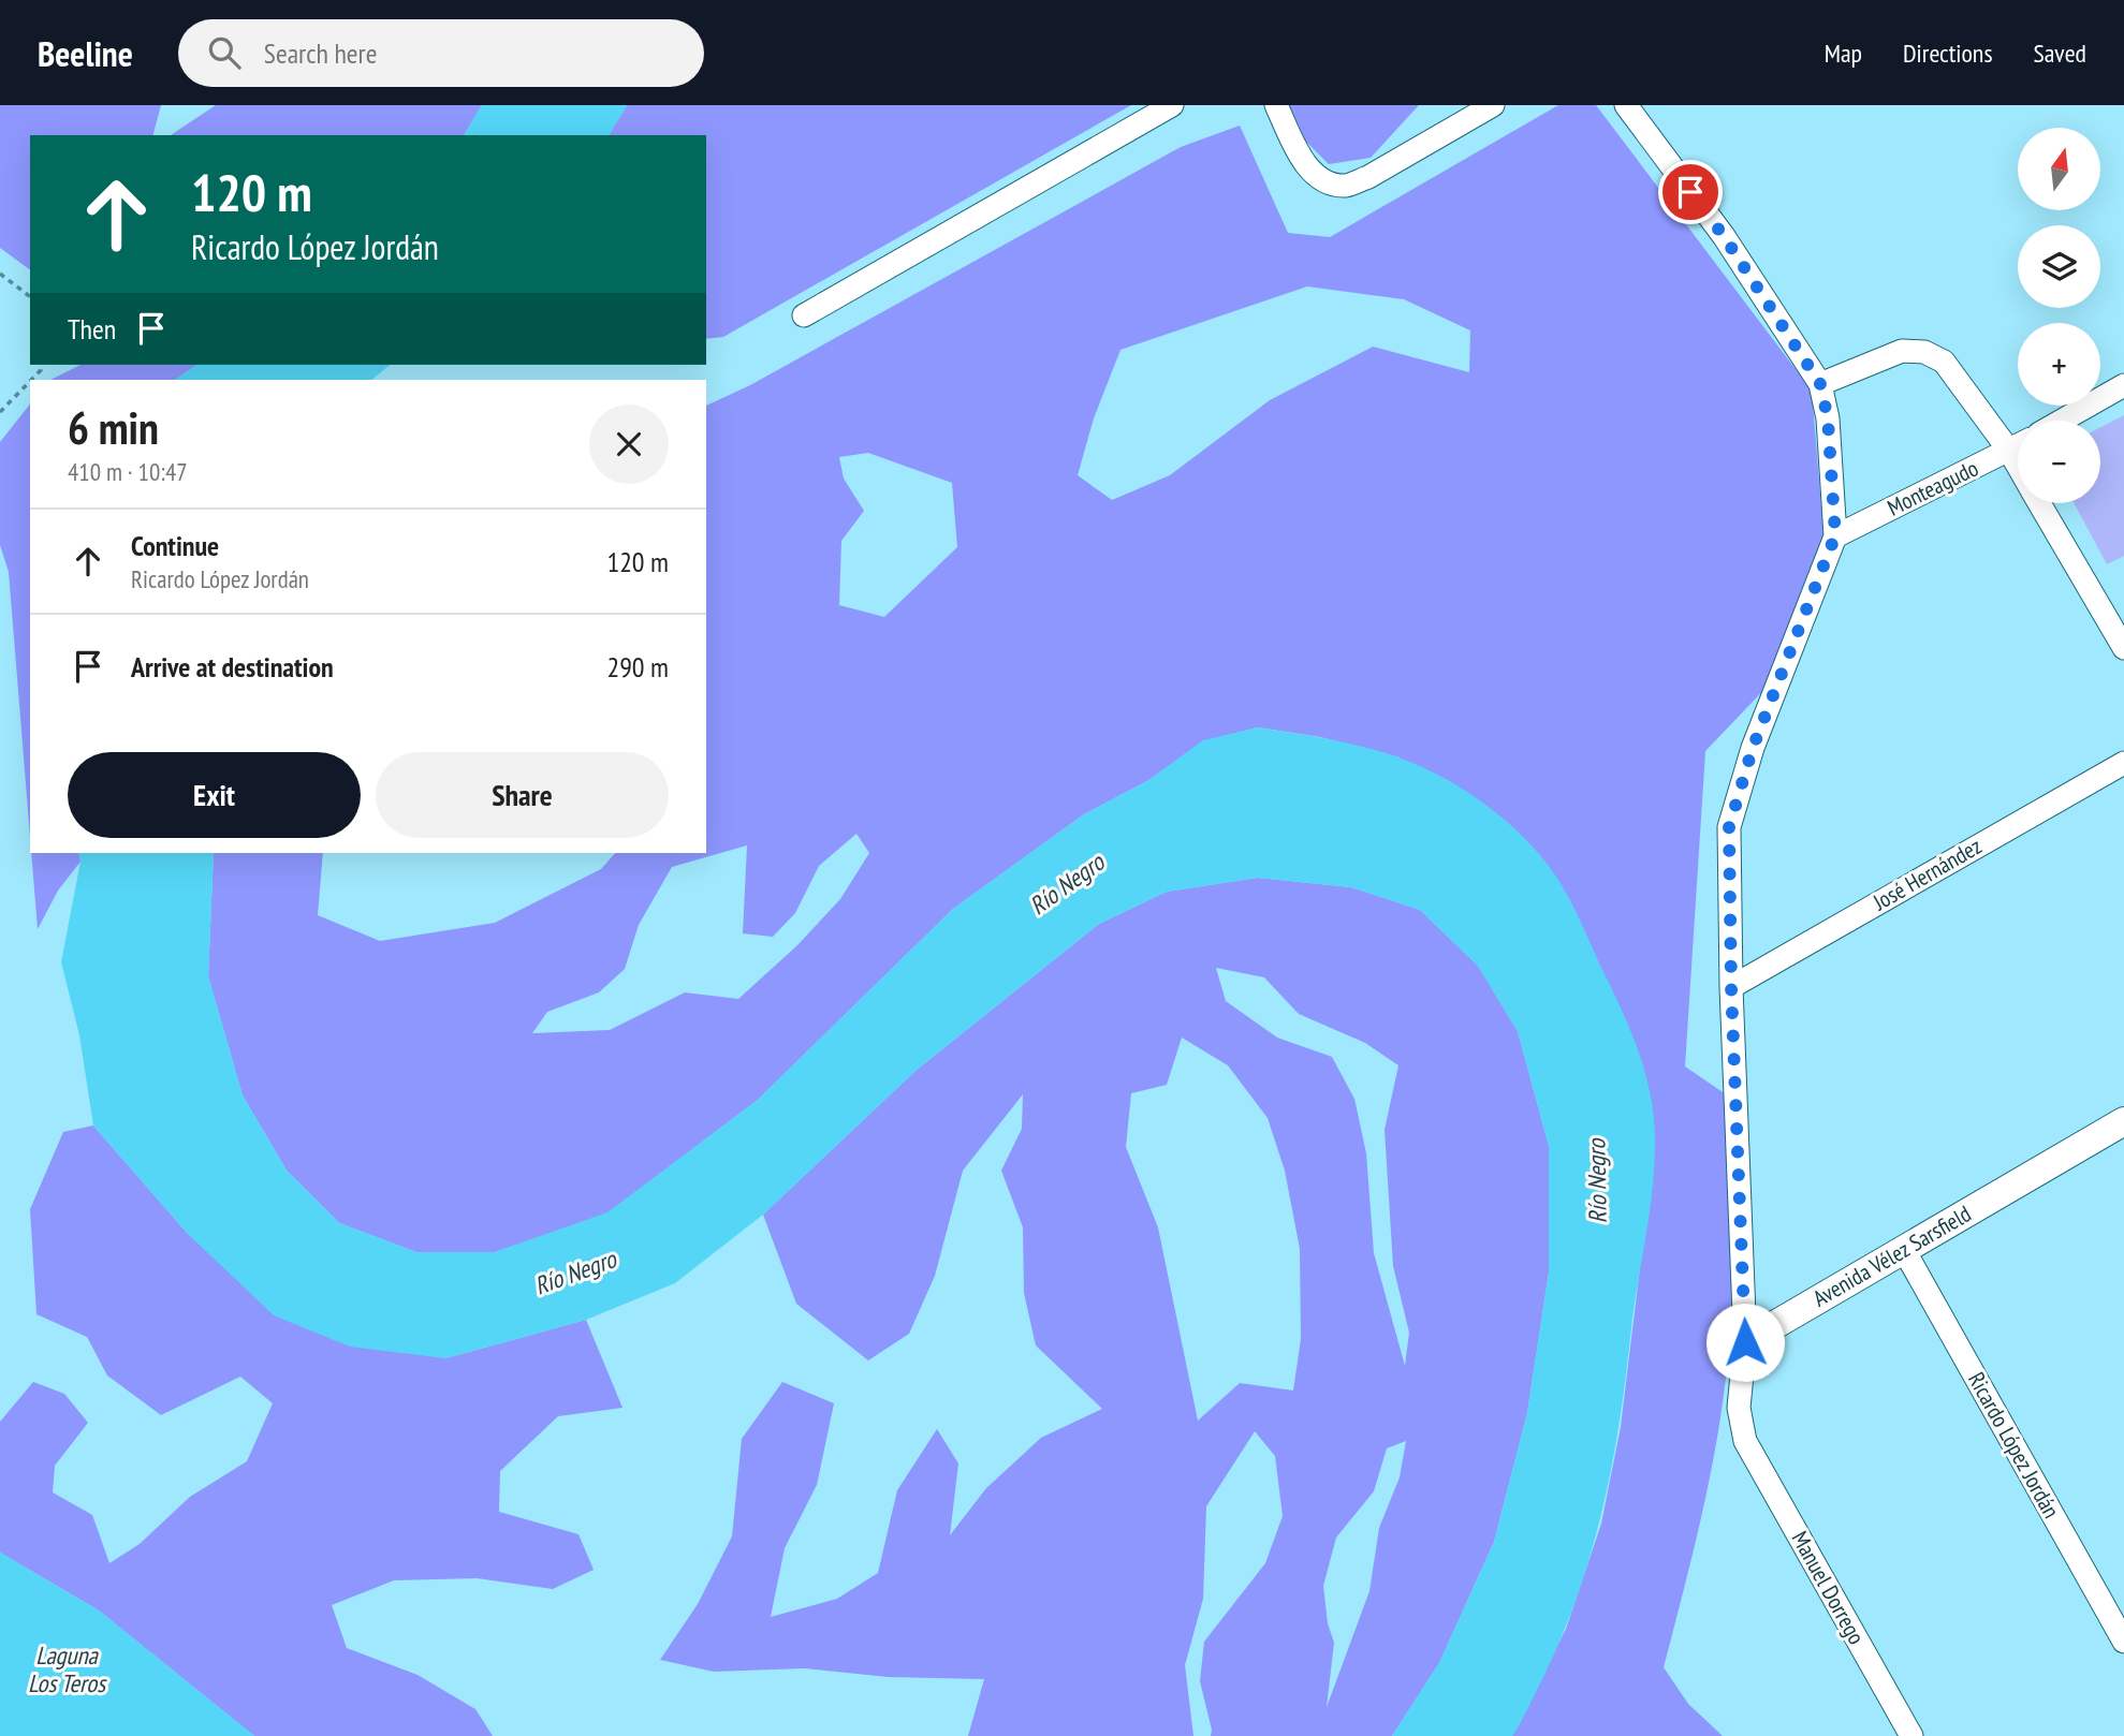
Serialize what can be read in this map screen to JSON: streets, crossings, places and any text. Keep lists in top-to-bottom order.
{
  "streets": {
    "street": [
      "Monteagudo",
      "José Hernández",
      "Avenida Vélez Sarsfield",
      "Ricardo López Jordán",
      "Manuel Dorrego"
    ]
  },
  "crossings": [
    ["Avenida Vélez Sarsfield", "Ricardo López Jordán"],
    ["Avenida Vélez Sarsfield", "Manuel Dorrego"]
  ],
  "water": ["Río Negro", "Laguna Los Teros"],
  "north": "top",
  "page": {
    "header": "Beeline",
    "search": "Search here",
    "nav": ["Map", "Directions", "Saved"],
    "map_buttons": ["+", "−"],
    "turn": ["120 m", "Ricardo López Jordán"],
    "then": "Then",
    "heading": ["6 min", "410 m · 10:47"],
    "list": [
      {
        "name": "Continue",
        "note": "Ricardo López Jordán",
        "value": "120 m"
      },
      {
        "name": "Arrive at destination",
        "value": "290 m"
      }
    ],
    "buttons": ["Exit", "Share"]
  }
}
